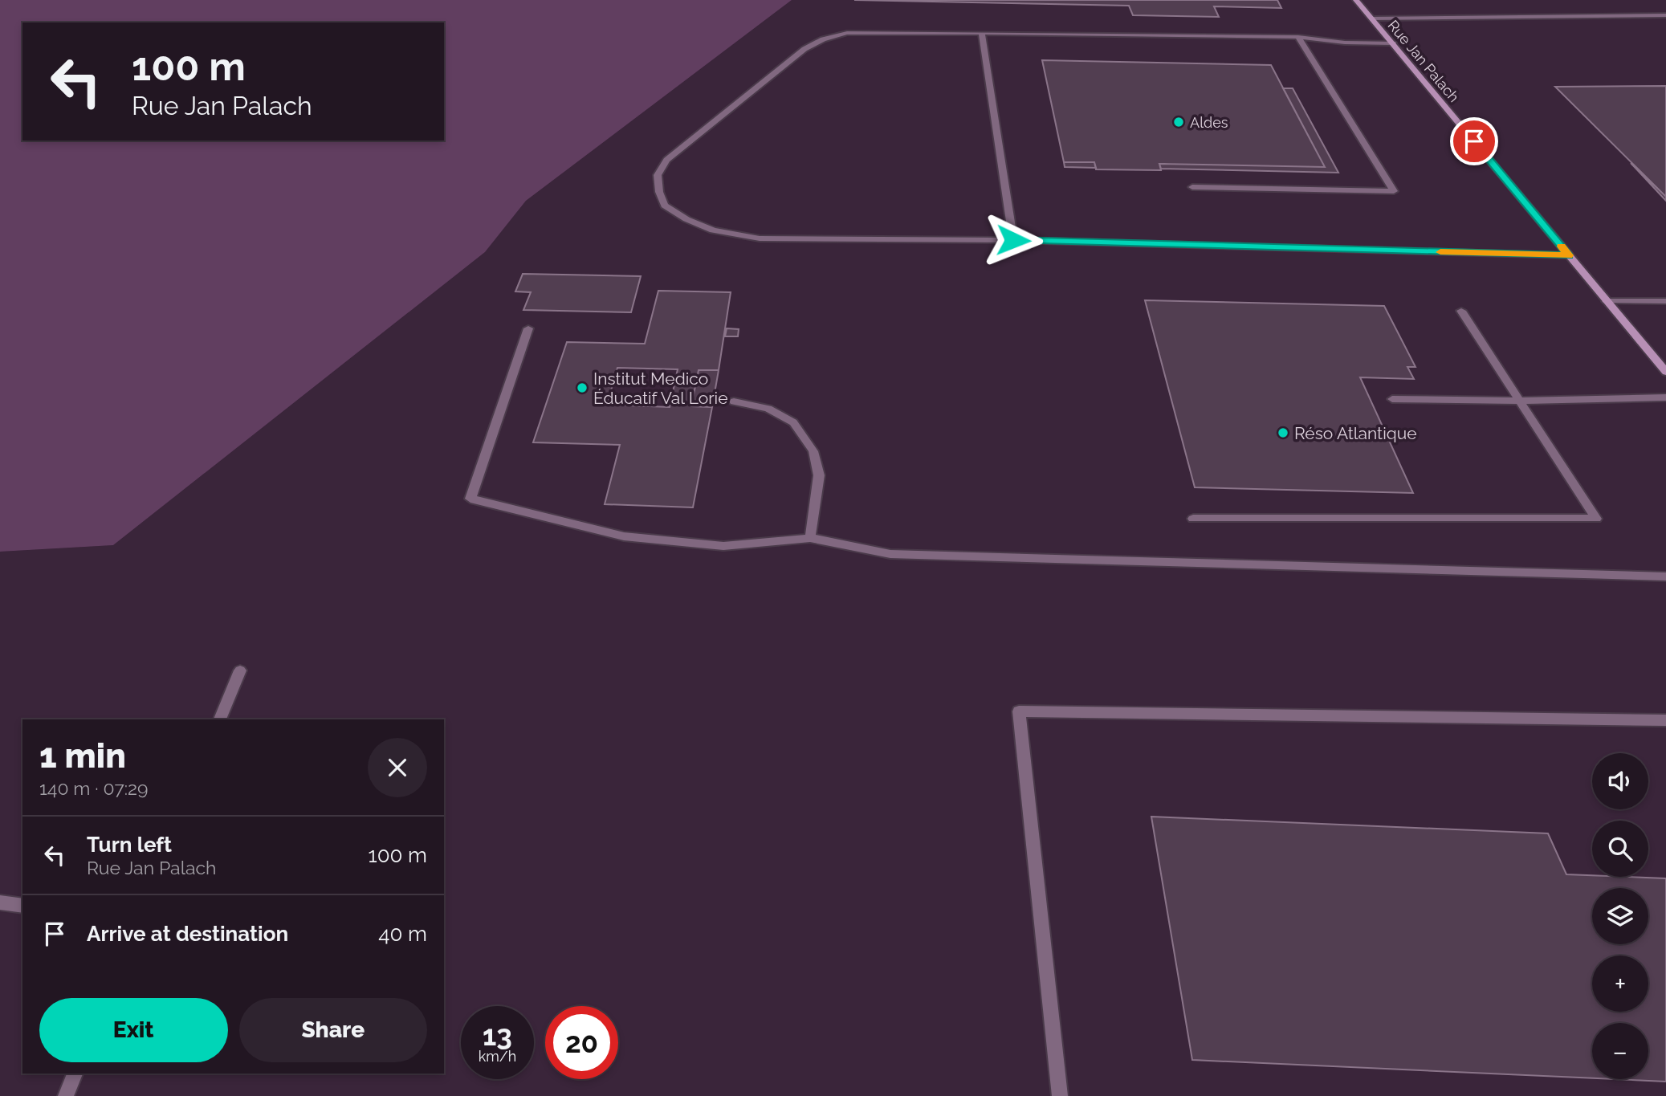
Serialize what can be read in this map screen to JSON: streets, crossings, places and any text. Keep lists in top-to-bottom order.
{
  "streets": {
    "street": ["Rue Jan Palach"]
  },
  "places": ["Aldes", "Institut Medico Éducatif Val Lorie", "Réso Atlantique"],
  "page": {
    "turn": ["100 m", "Rue Jan Palach"],
    "heading": ["1 min", "140 m · 07:29"],
    "map_buttons": ["+", "−"],
    "list": [
      {
        "name": "Turn left",
        "note": "Rue Jan Palach",
        "value": "100 m"
      },
      {
        "name": "Arrive at destination",
        "value": "40 m"
      }
    ],
    "buttons": ["Exit", "Share"],
    "speed": "13 km/h",
    "limit": "20"
  }
}
